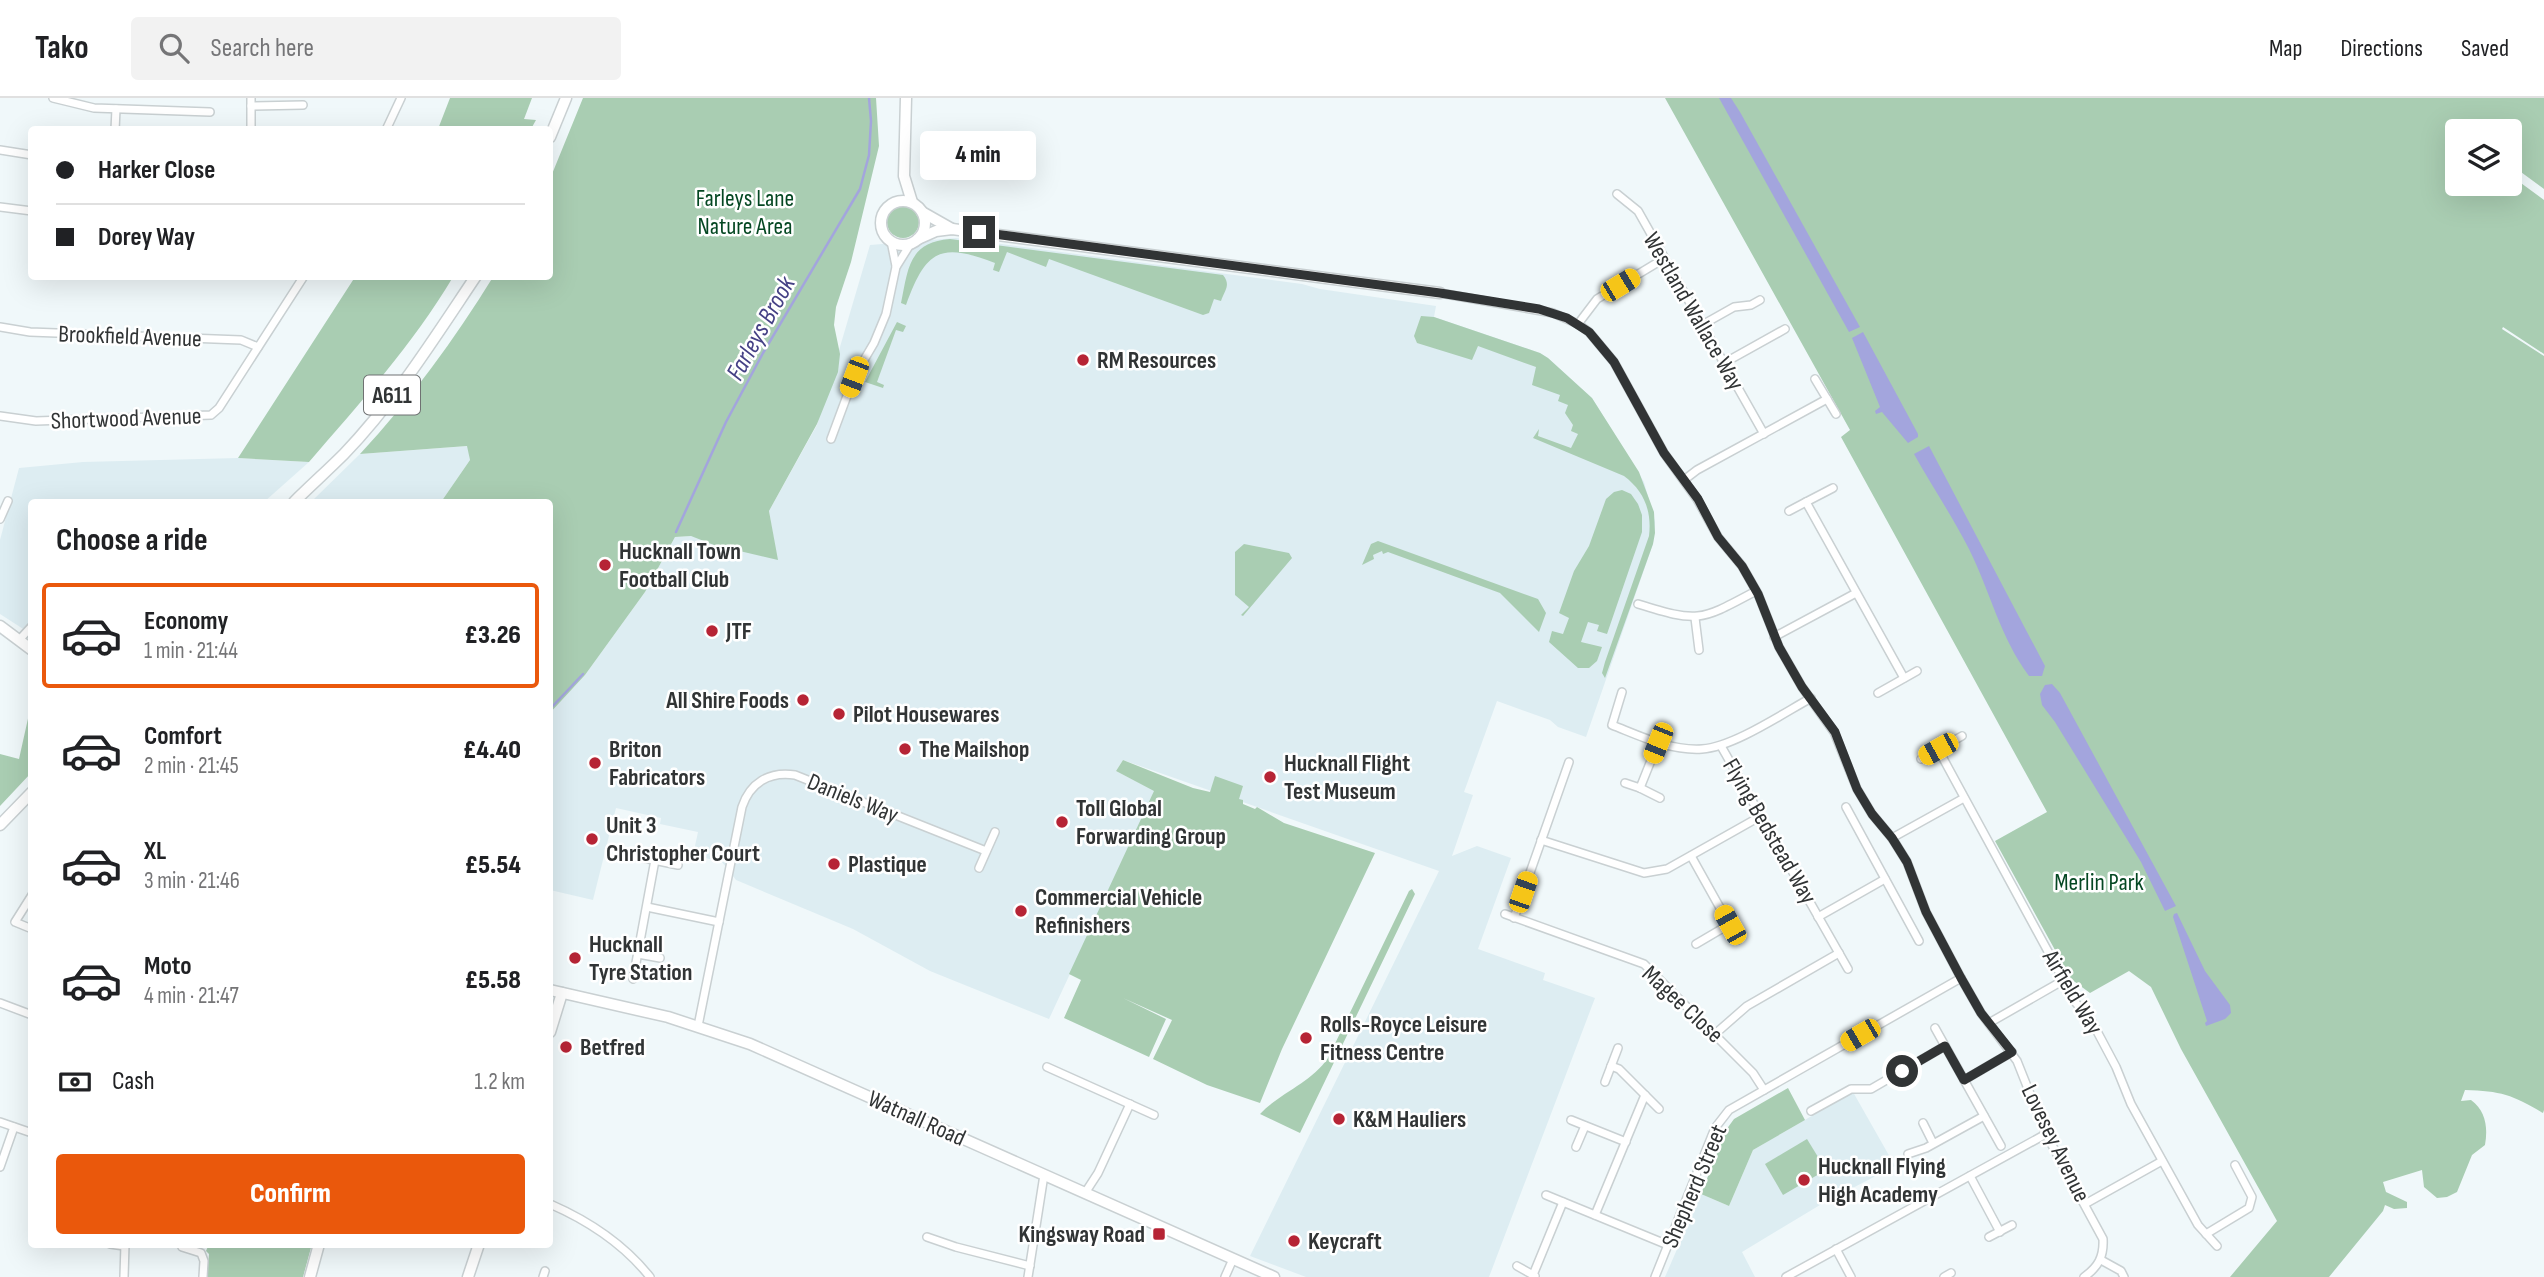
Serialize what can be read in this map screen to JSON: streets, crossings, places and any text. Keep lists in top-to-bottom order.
{
  "streets": {
    "main road": ["A611", "Watnall Road"],
    "street": [
      "Westland Wallace Way",
      "Brookfield Avenue",
      "Shortwood Avenue",
      "Daniels Way",
      "Flying Bedstead Way",
      "Airfield Way",
      "Magee Close",
      "Lovesey Avenue",
      "Shepherd Street"
    ]
  },
  "crossings": [
    ["Brookfield Avenue", "Shortwood Avenue"],
    ["Daniels Way", "Watnall Road"],
    ["Magee Close", "Shepherd Street"],
    ["Lovesey Avenue", "Shepherd Street"]
  ],
  "water": ["Farleys Brook"],
  "parks": ["Farleys Lane Nature Area", "Merlin Park"],
  "places": {
    "other": [
      "RM Resources",
      "Hucknall Town Football Club",
      "JTF",
      "All Shire Foods",
      "Pilot Housewares",
      "The Mailshop",
      "Briton Fabricators",
      "Hucknall Flight Test Museum",
      "Toll Global Forwarding Group",
      "Unit 3 Christopher Court",
      "Plastique",
      "Commercial Vehicle Refinishers",
      "Hucknall Tyre Station",
      "Rolls-Royce Leisure Fitness Centre",
      "Betfred",
      "K&M Hauliers",
      "Hucknall Flying High Academy",
      "Keycraft"
    ],
    "transit": ["Kingsway Road"]
  },
  "page": {
    "header": "Tako",
    "search": "Search here",
    "nav": ["Map", "Directions", "Saved"],
    "banner": ["Harker Close", "Dorey Way"],
    "bubble": "4 min",
    "heading": "Choose a ride",
    "list": [
      {
        "name": "Economy",
        "note": "1 min · 21:44",
        "value": "£3.26"
      },
      {
        "name": "Comfort",
        "note": "2 min · 21:45",
        "value": "£4.40"
      },
      {
        "name": "XL",
        "note": "3 min · 21:46",
        "value": "£5.54"
      },
      {
        "name": "Moto",
        "note": "4 min · 21:47",
        "value": "£5.58"
      }
    ],
    "pay": ["Cash", "1.2 km"],
    "buttons": "Confirm"
  }
}
